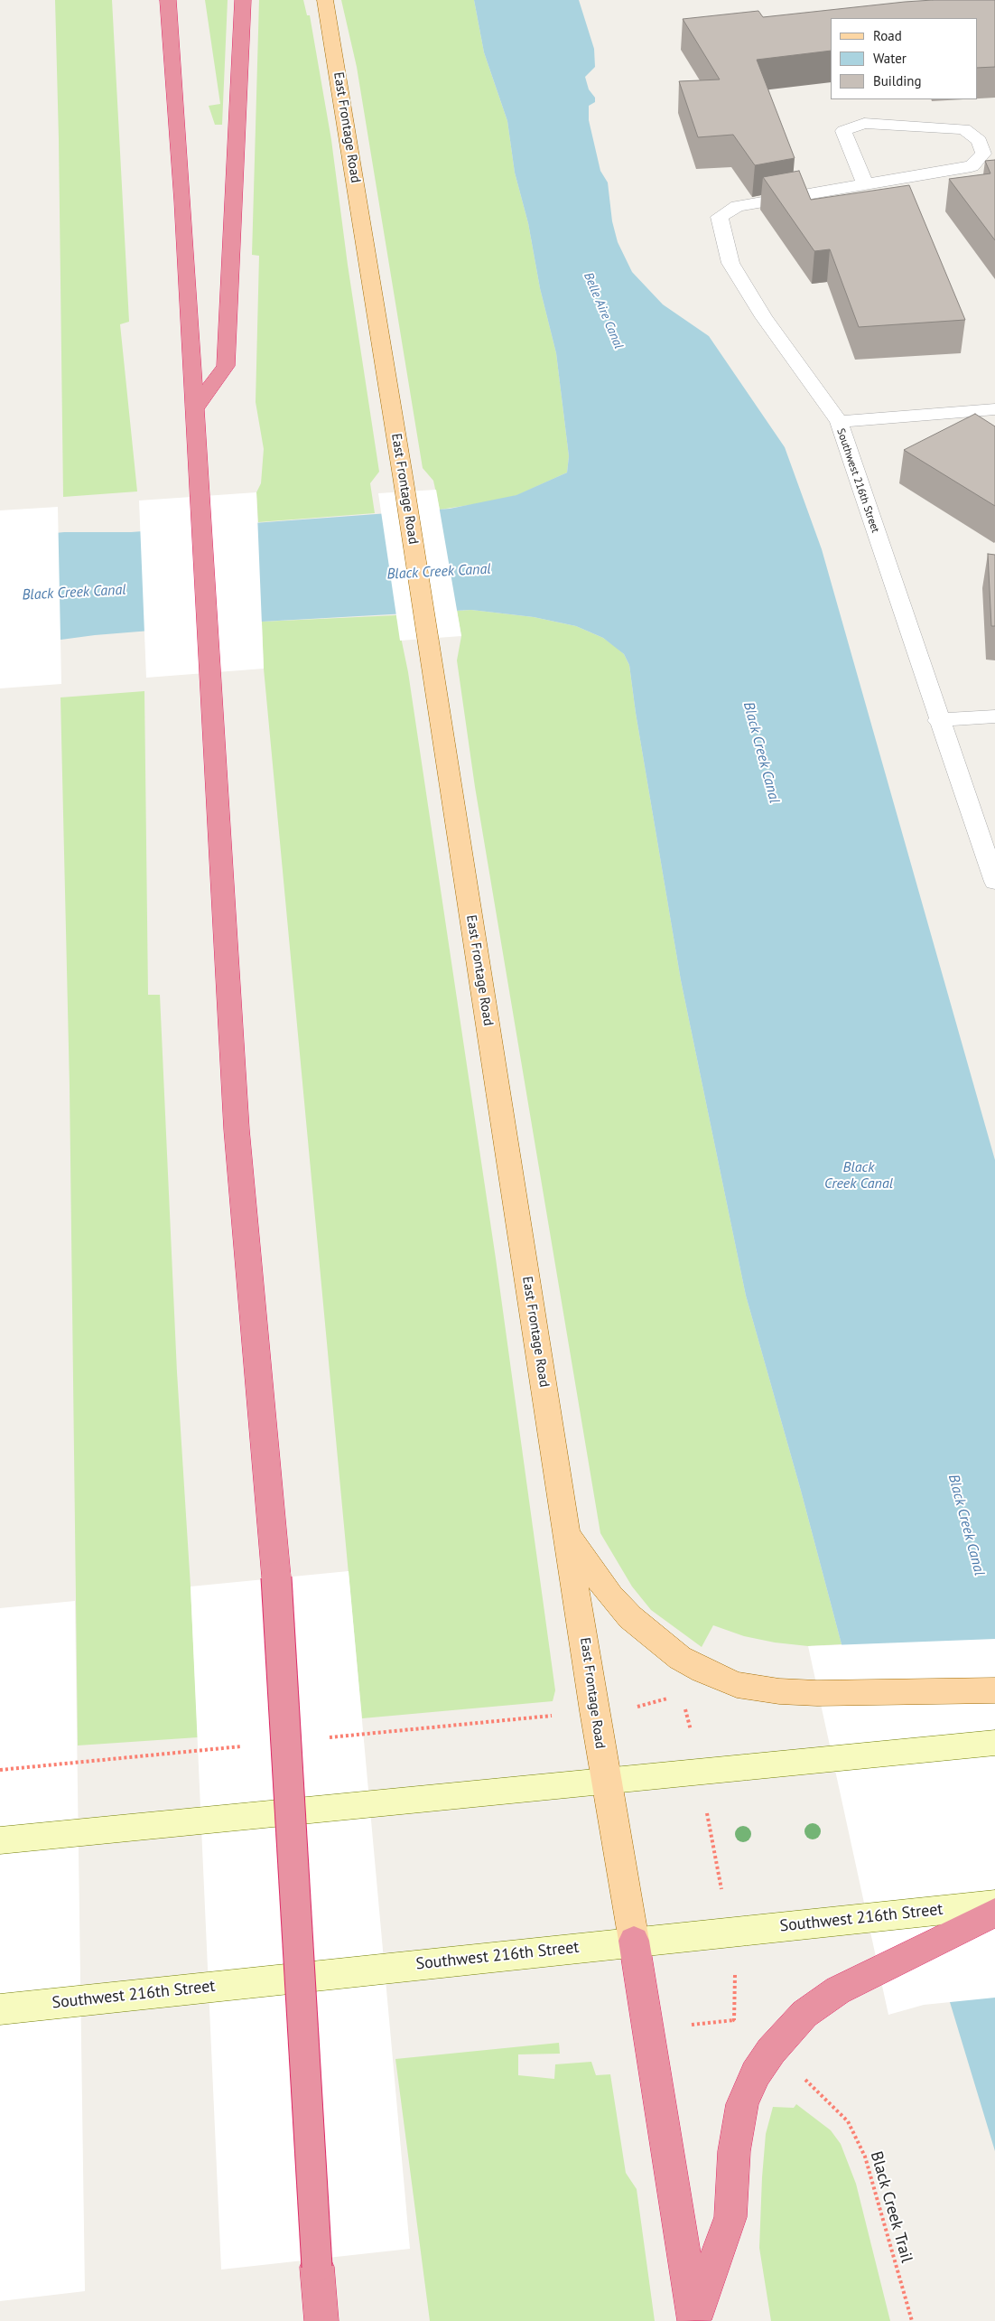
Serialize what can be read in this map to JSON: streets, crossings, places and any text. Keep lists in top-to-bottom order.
{
  "streets": {
    "main road": ["East Frontage Road", "Southwest 216th Street"],
    "path": ["Black Creek Trail"]
  },
  "crossings": [
    ["East Frontage Road", "Southwest 216th Street"]
  ],
  "water": ["Belle Aire Canal", "Black Creek Canal"],
  "legend": ["Road", "Water", "Building"]
}
